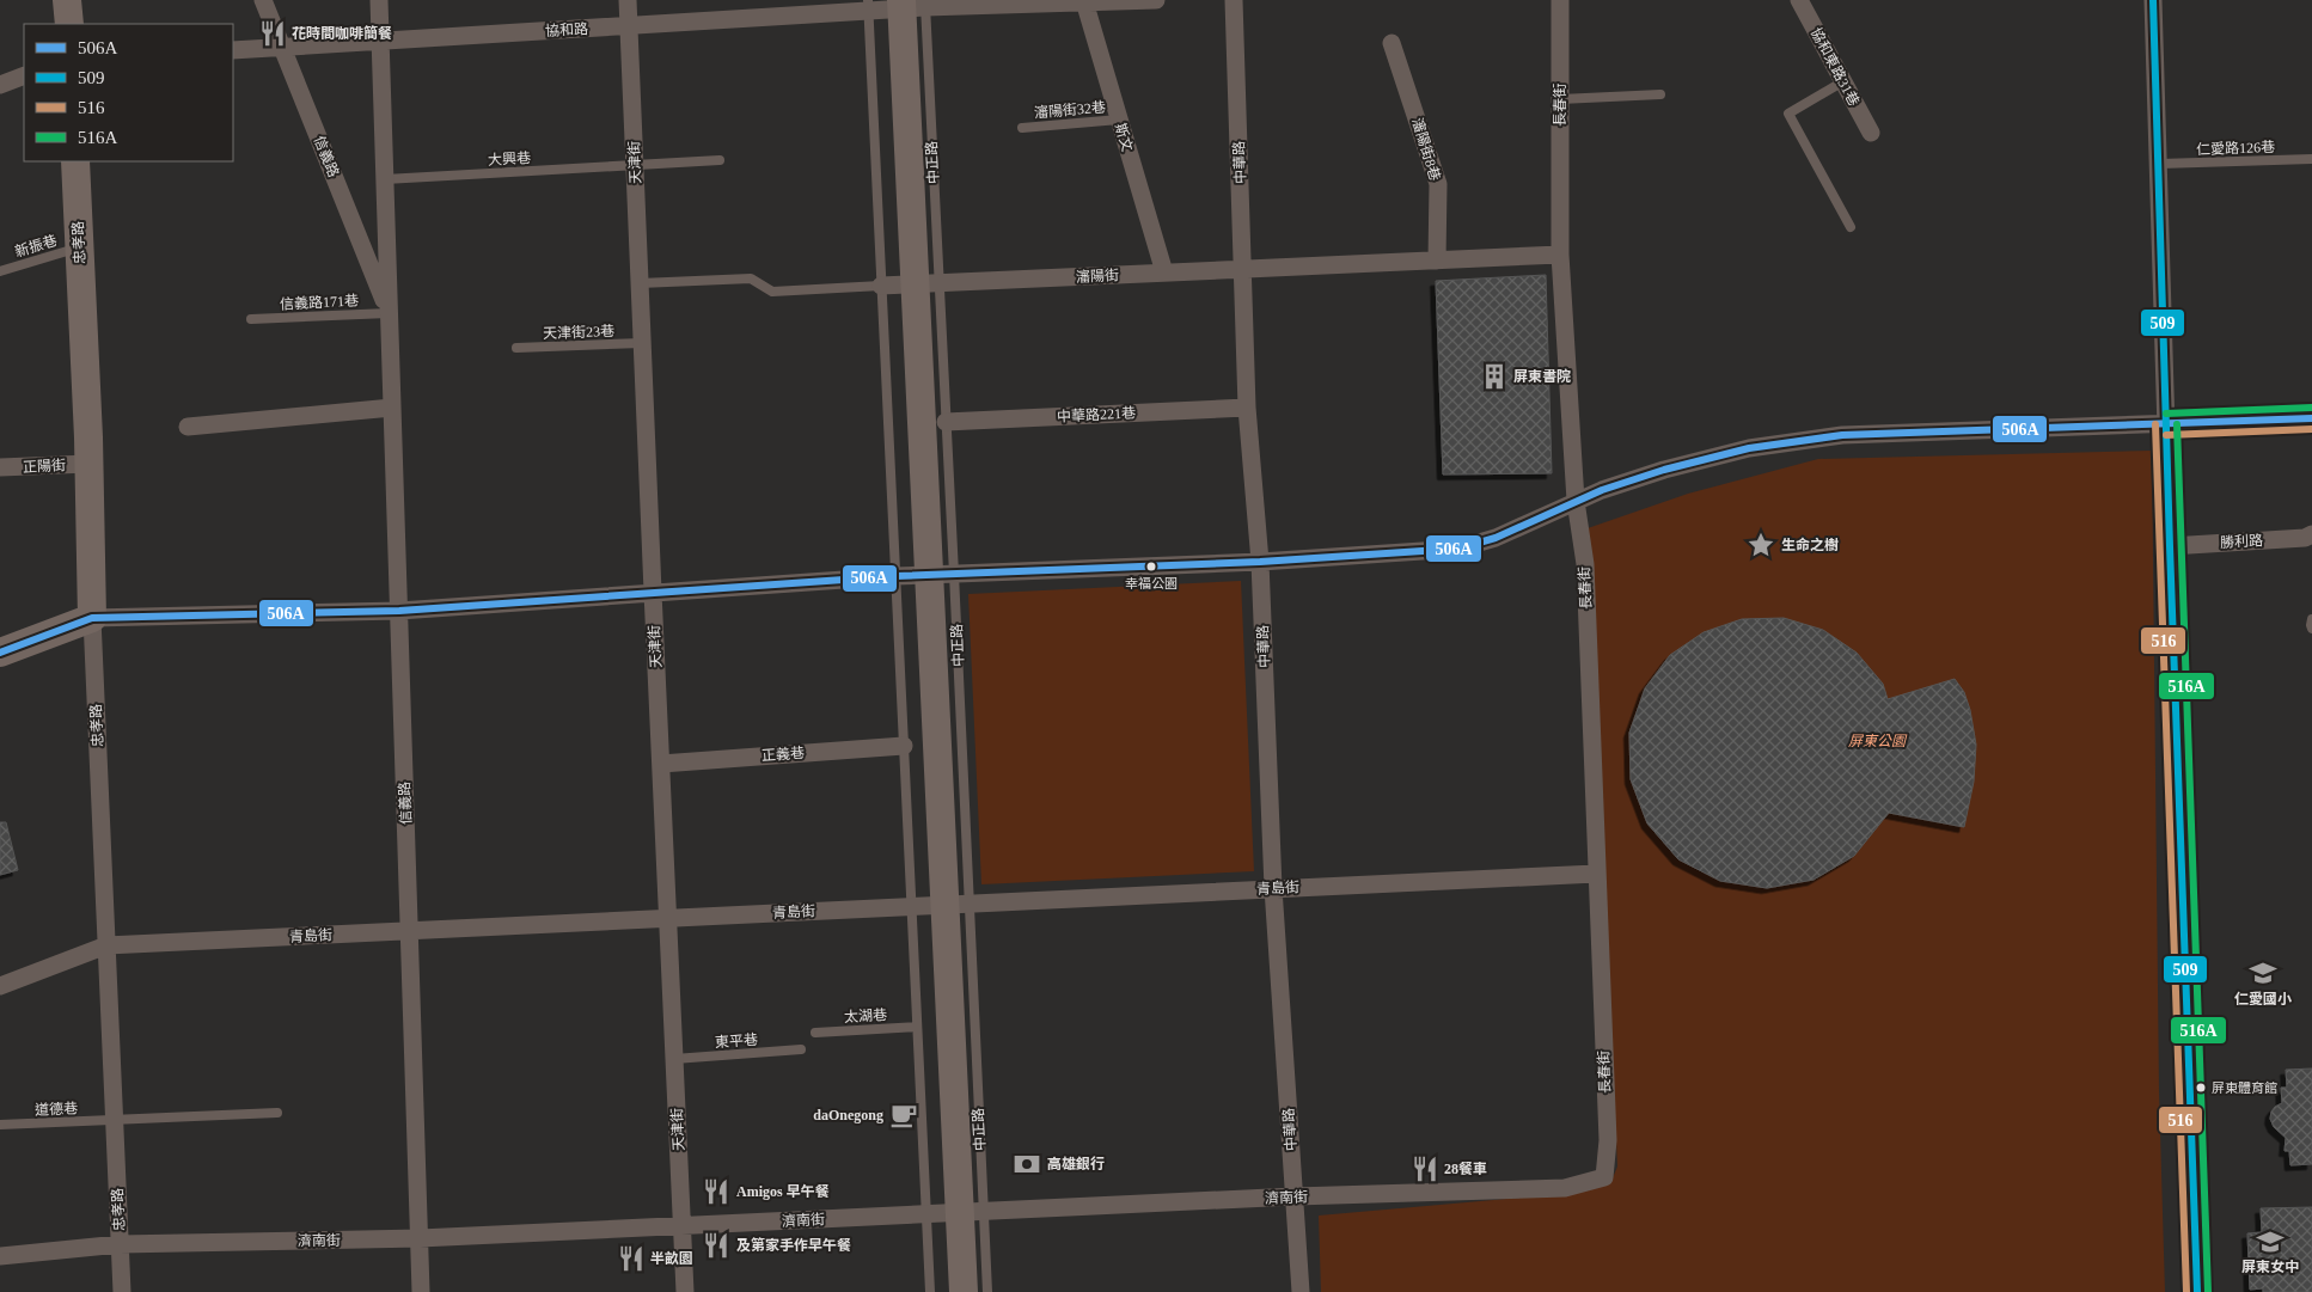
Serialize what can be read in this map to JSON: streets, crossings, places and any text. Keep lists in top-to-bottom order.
{
  "streets": {
    "main road": ["中正路", "忠孝路"],
    "street": [
      "協和路",
      "協和東路31巷",
      "長春街",
      "斯文",
      "瀋陽街8巷",
      "信義路",
      "天津街",
      "中華路",
      "瀋陽街",
      "中華路221巷",
      "正陽街",
      "勝利路",
      "正義巷",
      "青島街",
      "濟南街"
    ],
    "lane": [
      "瀋陽街32巷",
      "仁愛路126巷",
      "大興巷",
      "新振巷",
      "信義路171巷",
      "天津街23巷",
      "太湖巷",
      "東平巷",
      "道德巷"
    ]
  },
  "crossings": [
    ["協和路", "斯文"],
    ["協和路", "信義路"],
    ["協和路", "天津街"],
    ["協和路", "中正路"],
    ["長春街", "瀋陽街"],
    ["長春街", "青島街"],
    ["長春街", "濟南街"],
    ["瀋陽街32巷", "斯文"],
    ["斯文", "瀋陽街"],
    ["瀋陽街8巷", "瀋陽街"],
    ["信義路", "大興巷"],
    ["信義路", "信義路171巷"],
    ["信義路", "青島街"],
    ["信義路", "濟南街"],
    ["大興巷", "天津街"],
    ["天津街", "瀋陽街"],
    ["天津街", "天津街23巷"],
    ["天津街", "正義巷"],
    ["天津街", "青島街"],
    ["天津街", "東平巷"],
    ["天津街", "濟南街"],
    ["中正路", "瀋陽街"],
    ["中正路", "中華路221巷"],
    ["中正路", "青島街"],
    ["中正路", "濟南街"],
    ["中華路", "瀋陽街"],
    ["中華路", "中華路221巷"],
    ["中華路", "青島街"],
    ["中華路", "濟南街"],
    ["忠孝路", "新振巷"],
    ["忠孝路", "正陽街"],
    ["忠孝路", "青島街"],
    ["忠孝路", "道德巷"],
    ["忠孝路", "濟南街"]
  ],
  "parks": ["屏東公園"],
  "places": {
    "restaurant": [
      "花時間咖啡簡餐",
      "28餐車",
      "Amigos 早午餐",
      "及第家手作早午餐",
      "半畝園"
    ],
    "building": ["屏東書院"],
    "place": ["生命之樹"],
    "other": ["幸福公園", "屏東體育館"],
    "school or university": ["仁愛國小", "屏東女中"],
    "cafe": ["daOnegong"],
    "bank": ["高雄銀行"]
  },
  "lines": [
    "transit line 509",
    "transit line 516A",
    "transit line 506A",
    "transit line 516"
  ],
  "legend": [
    "506A",
    "509",
    "516",
    "516A"
  ]
}
